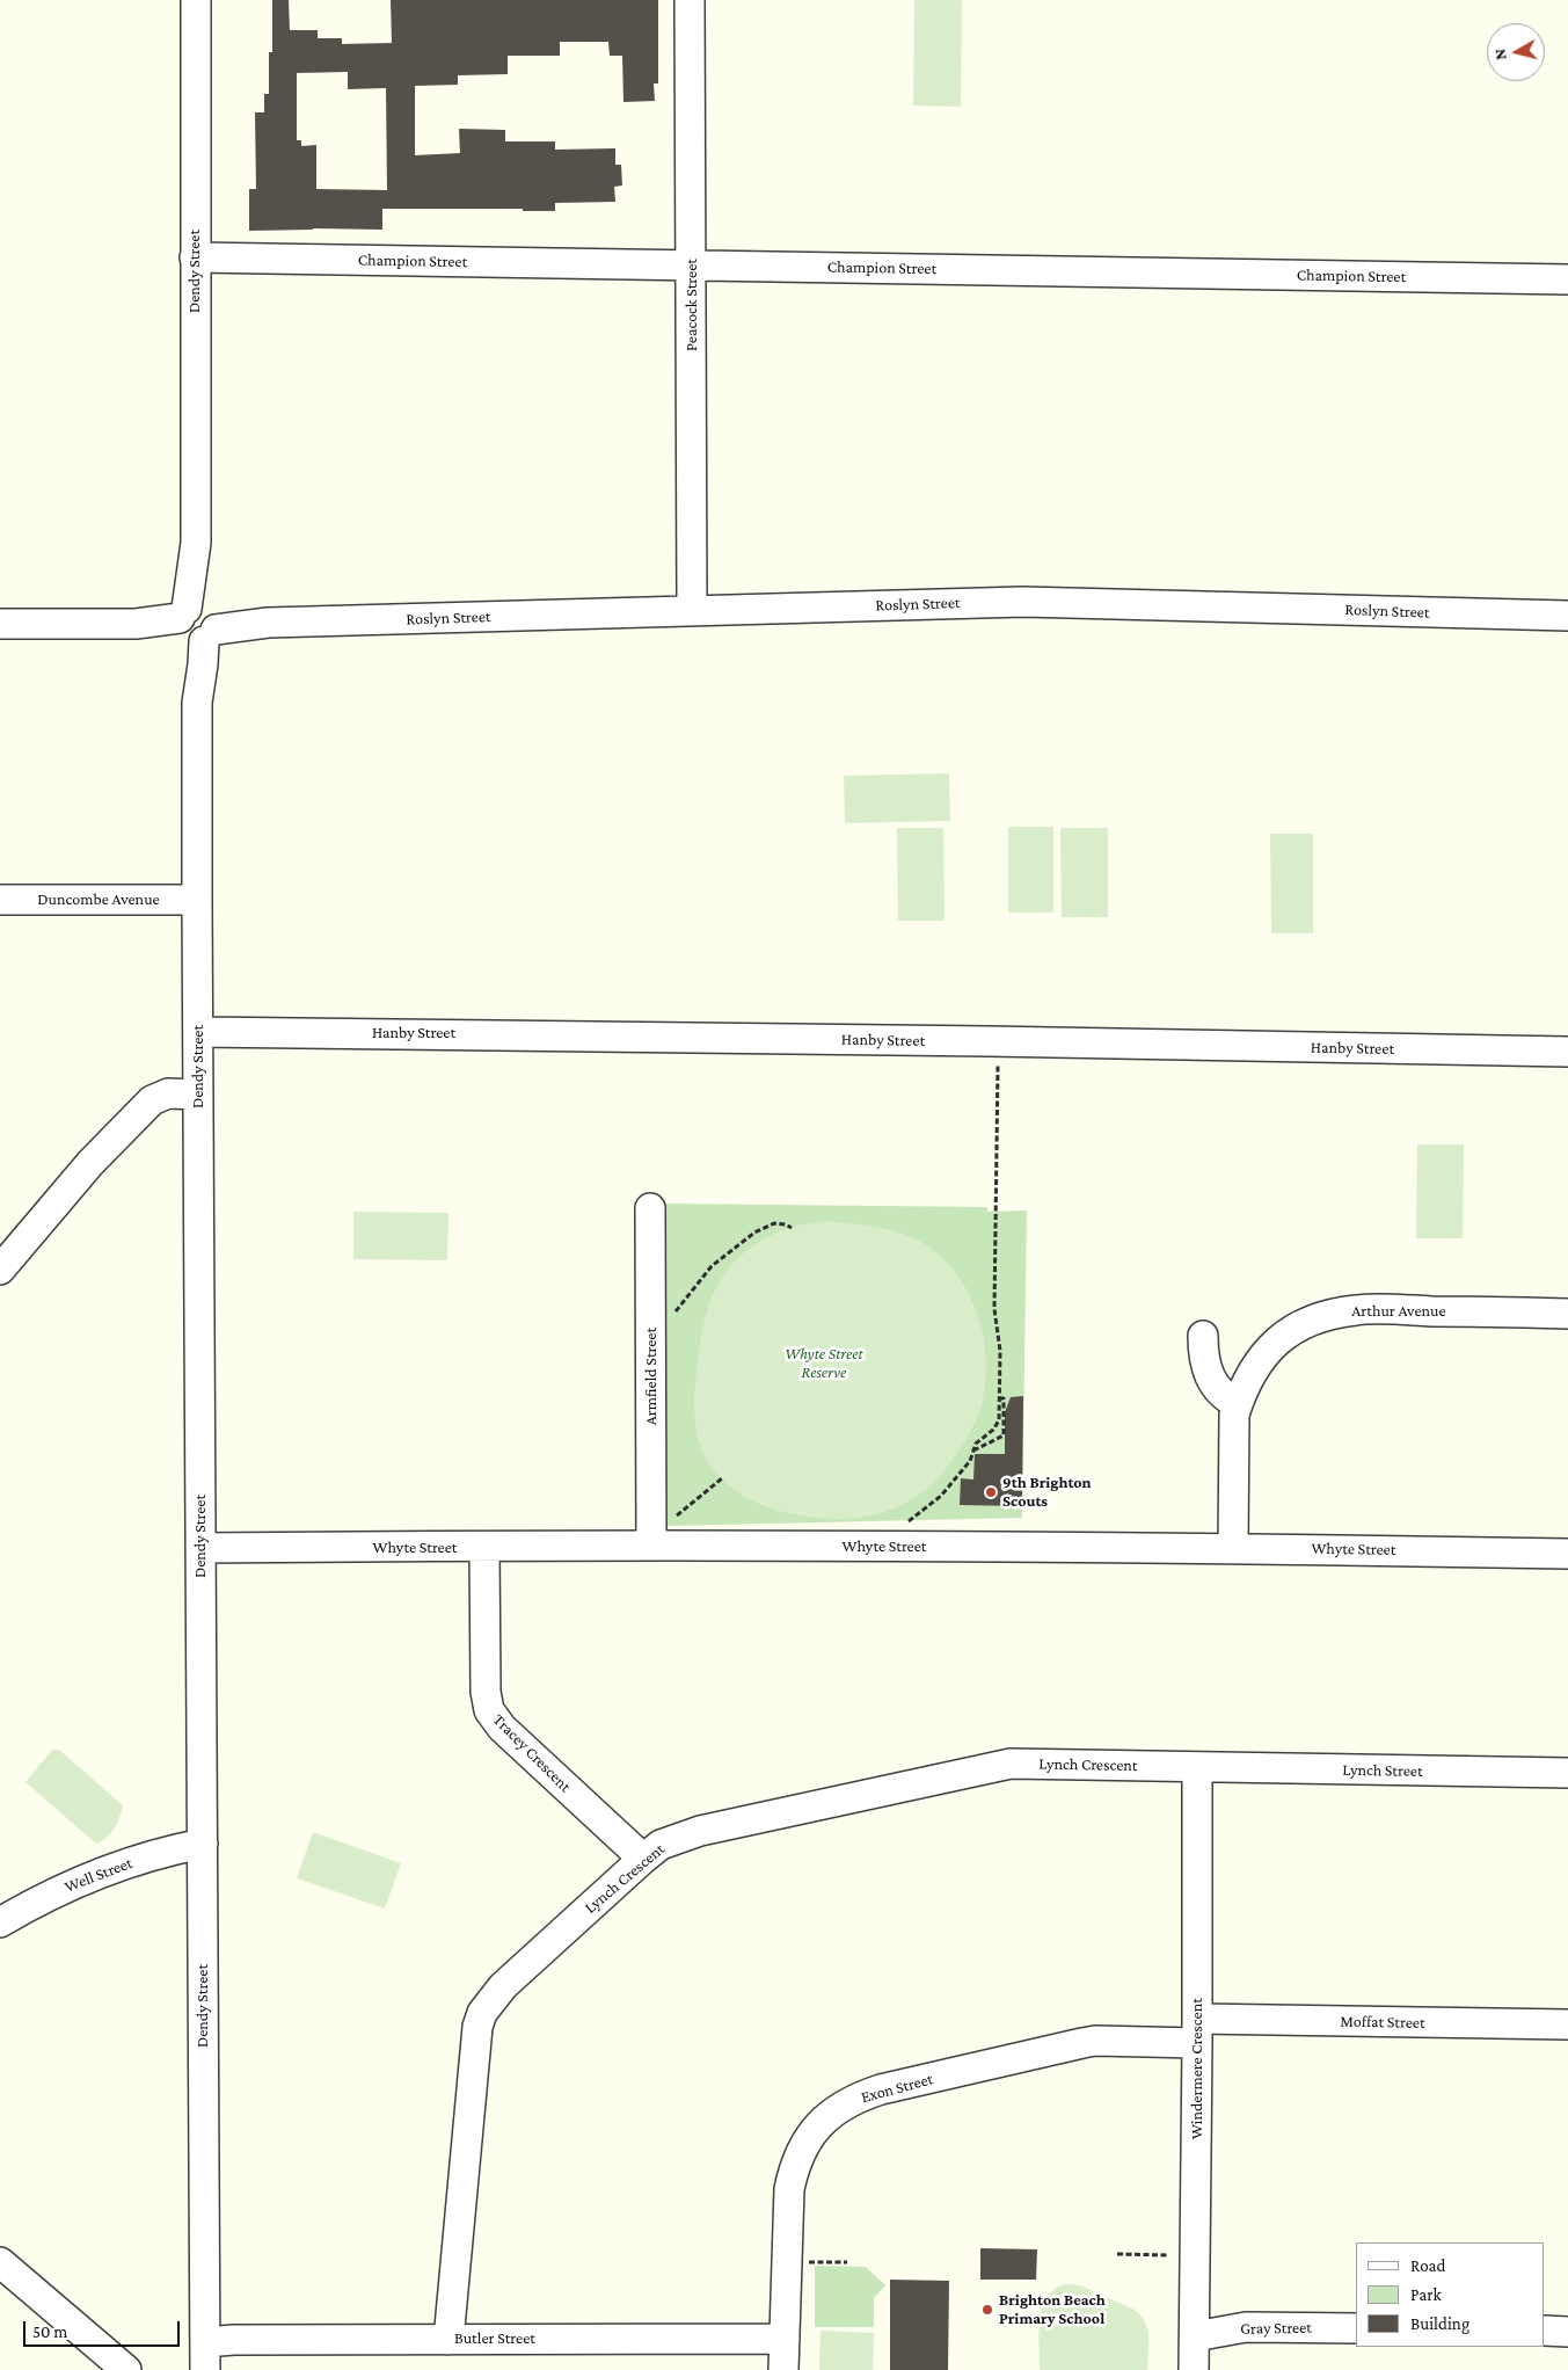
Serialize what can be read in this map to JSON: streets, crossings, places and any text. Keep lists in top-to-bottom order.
{
  "streets": {
    "street": [
      "Champion Street",
      "Dendy Street",
      "Peacock Street",
      "Roslyn Street",
      "Duncombe Avenue",
      "Hanby Street",
      "Arthur Avenue",
      "Armfield Street",
      "Whyte Street",
      "Tracey Crescent",
      "Lynch Crescent",
      "Lynch Street",
      "Well Street",
      "Moffat Street",
      "Windermere Crescent",
      "Exon Street",
      "Gray Street",
      "Butler Street"
    ]
  },
  "crossings": [
    ["Champion Street", "Dendy Street"],
    ["Champion Street", "Peacock Street"],
    ["Dendy Street", "Roslyn Street"],
    ["Dendy Street", "Duncombe Avenue"],
    ["Dendy Street", "Hanby Street"],
    ["Dendy Street", "Whyte Street"],
    ["Dendy Street", "Well Street"],
    ["Dendy Street", "Butler Street"],
    ["Peacock Street", "Roslyn Street"],
    ["Arthur Avenue", "Whyte Street"],
    ["Armfield Street", "Whyte Street"],
    ["Whyte Street", "Tracey Crescent"],
    ["Tracey Crescent", "Lynch Crescent"],
    ["Lynch Crescent", "Lynch Street"],
    ["Lynch Crescent", "Windermere Crescent"],
    ["Lynch Crescent", "Butler Street"],
    ["Lynch Street", "Windermere Crescent"],
    ["Moffat Street", "Windermere Crescent"],
    ["Moffat Street", "Exon Street"],
    ["Windermere Crescent", "Exon Street"],
    ["Windermere Crescent", "Gray Street"],
    ["Exon Street", "Butler Street"]
  ],
  "parks": ["Whyte Street Reserve"],
  "places": ["9th Brighton Scouts", "Brighton Beach Primary School"],
  "legend": ["Road", "Park", "Building"],
  "scale_bar": "50 m",
  "north": "left"
}
